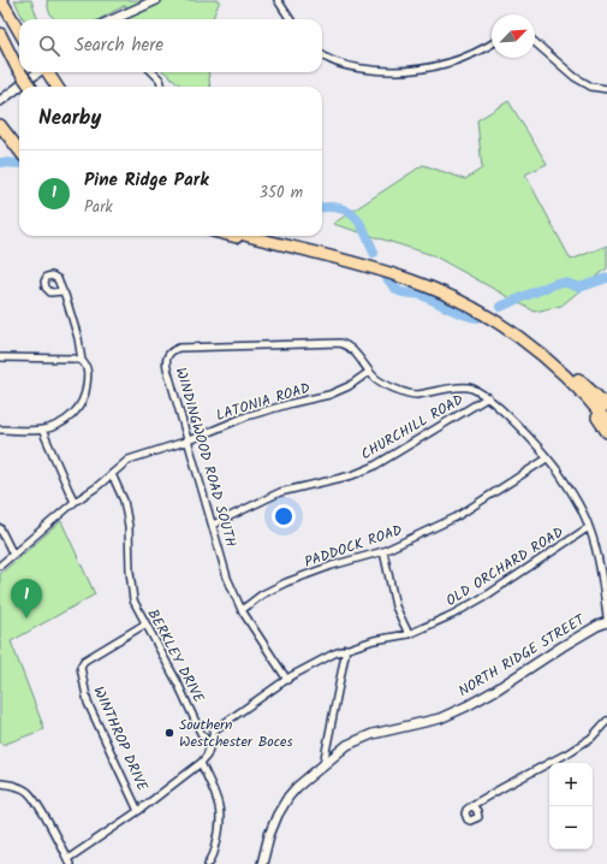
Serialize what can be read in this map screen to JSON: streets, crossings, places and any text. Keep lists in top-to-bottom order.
{
  "streets": {
    "street": [
      "LATONIA ROAD",
      "CHURCHILL ROAD",
      "WINDINGWOOD ROAD SOUTH",
      "PADDOCK ROAD",
      "OLD ORCHARD ROAD",
      "BERKLEY DRIVE",
      "NORTH RIDGE STREET",
      "WINTHROP DRIVE"
    ]
  },
  "crossings": [
    ["LATONIA ROAD", "WINDINGWOOD ROAD SOUTH"],
    ["LATONIA ROAD", "BERKLEY DRIVE"],
    ["CHURCHILL ROAD", "WINDINGWOOD ROAD SOUTH"],
    ["WINDINGWOOD ROAD SOUTH", "PADDOCK ROAD"],
    ["WINDINGWOOD ROAD SOUTH", "OLD ORCHARD ROAD"],
    ["OLD ORCHARD ROAD", "BERKLEY DRIVE"],
    ["BERKLEY DRIVE", "WINTHROP DRIVE"]
  ],
  "places": ["Southern Westchester Boces"],
  "north": "top right",
  "page": {
    "search": "Search here",
    "heading": "Nearby",
    "list": [
      {
        "mark": "1",
        "name": "Pine Ridge Park",
        "note": "Park",
        "value": "350 m"
      }
    ],
    "pins": "1",
    "map_buttons": ["+", "−"]
  }
}
